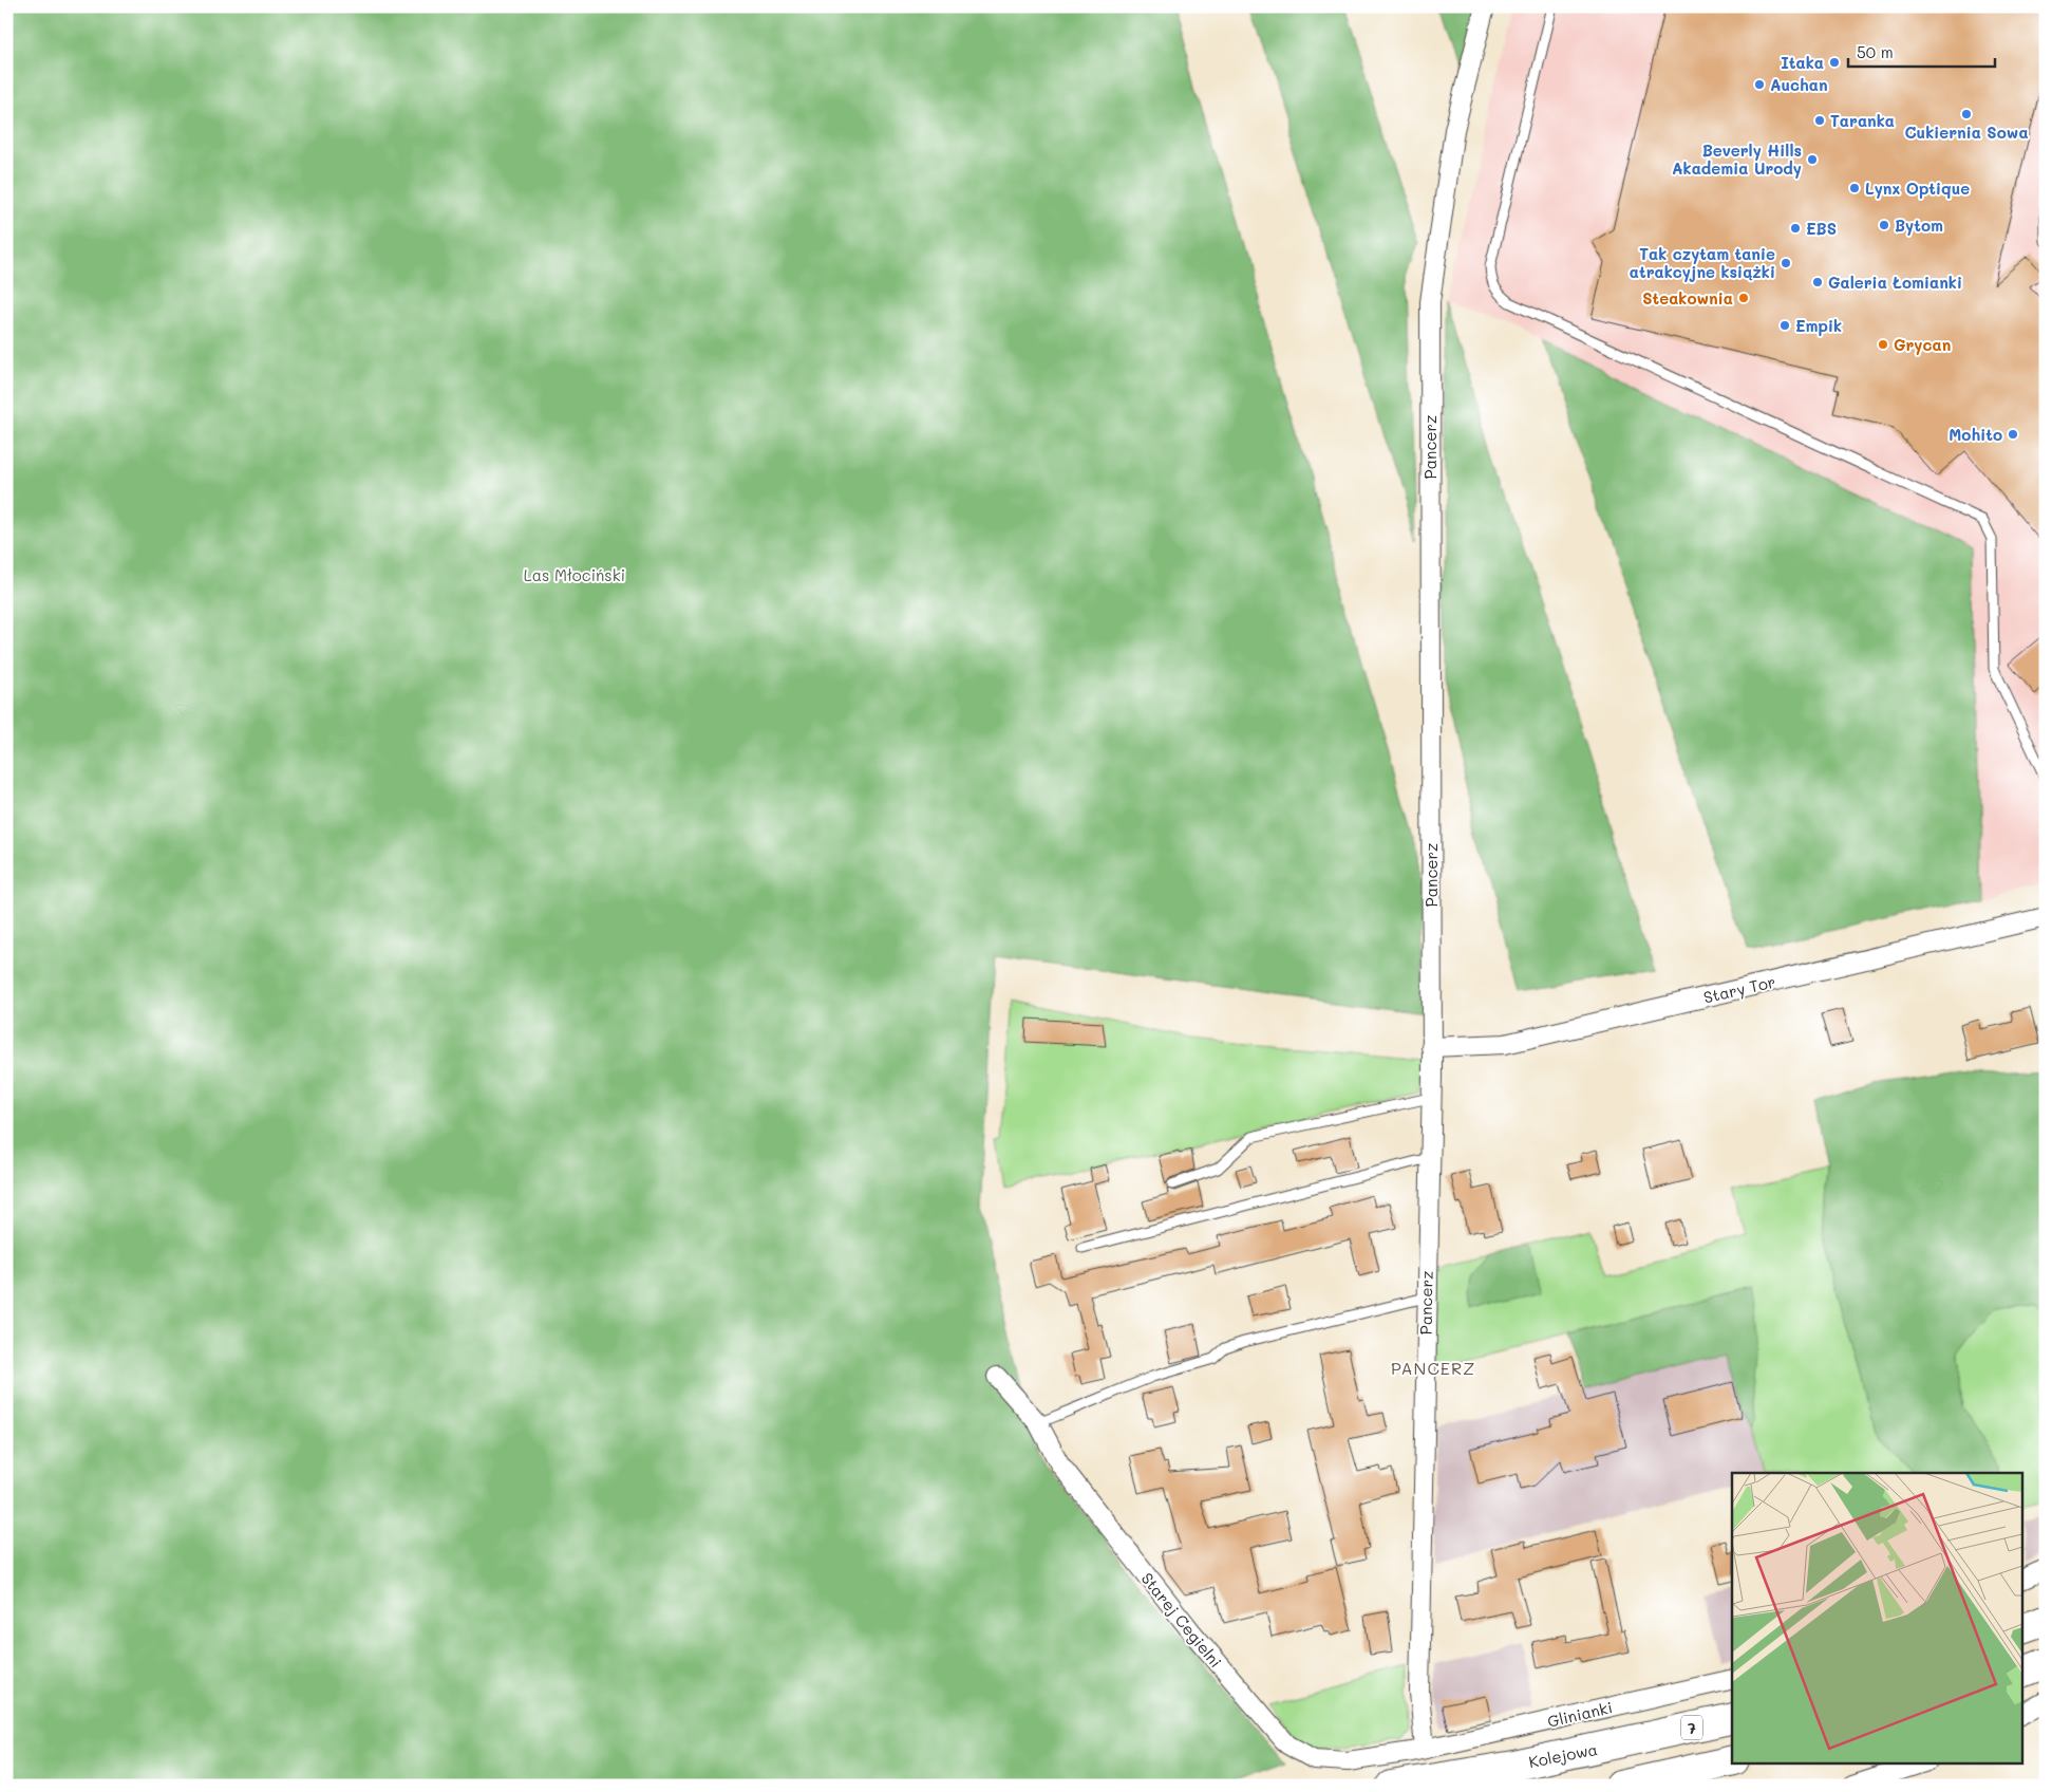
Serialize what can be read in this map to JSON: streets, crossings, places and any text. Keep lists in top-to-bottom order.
{
  "streets": {
    "highway": ["7", "Kolejowa"],
    "street": [
      "Pancerz",
      "Stary Tor",
      "Starej Cegielni",
      "Glinianki"
    ]
  },
  "crossings": [
    ["Pancerz", "Stary Tor"],
    ["Pancerz", "Starej Cegielni"],
    ["Pancerz", "Glinianki"],
    ["Starej Cegielni", "Glinianki"]
  ],
  "districts": ["PANCERZ"],
  "parks": ["Las Młociński"],
  "places": [
    "Itaka",
    "Auchan",
    "Cukiernia Sowa",
    "Taranka",
    "Beverly Hills Akademia Urody",
    "Lynx Optique",
    "Bytom",
    "EBS",
    "Tak czytam tanie atrakcyjne książki",
    "Galeria Łomianki",
    "Steakownia",
    "Empik",
    "Grycan",
    "Mohito"
  ],
  "scale_bar": "50 m"
}
